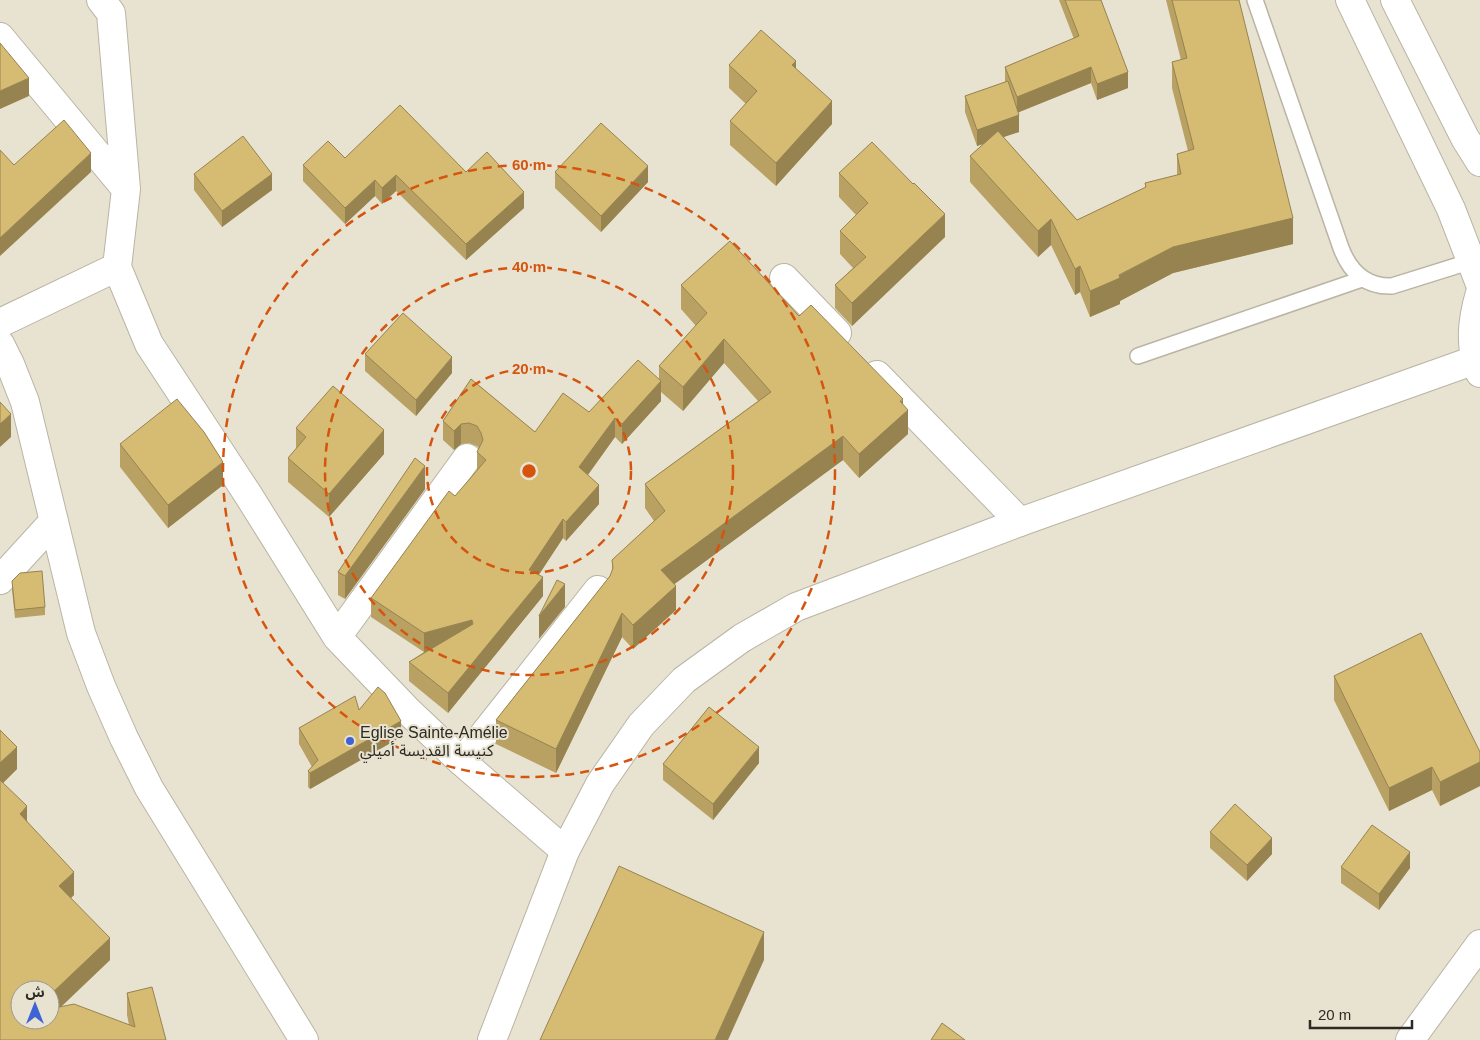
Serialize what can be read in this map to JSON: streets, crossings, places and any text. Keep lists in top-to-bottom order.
{
  "places": ["Eglise Sainte-Amélie كنيسة القديسة أميلي"],
  "scale_bar": "20 m",
  "north": "top",
  "rings": ["60 m", "40 m", "20 m"]
}
